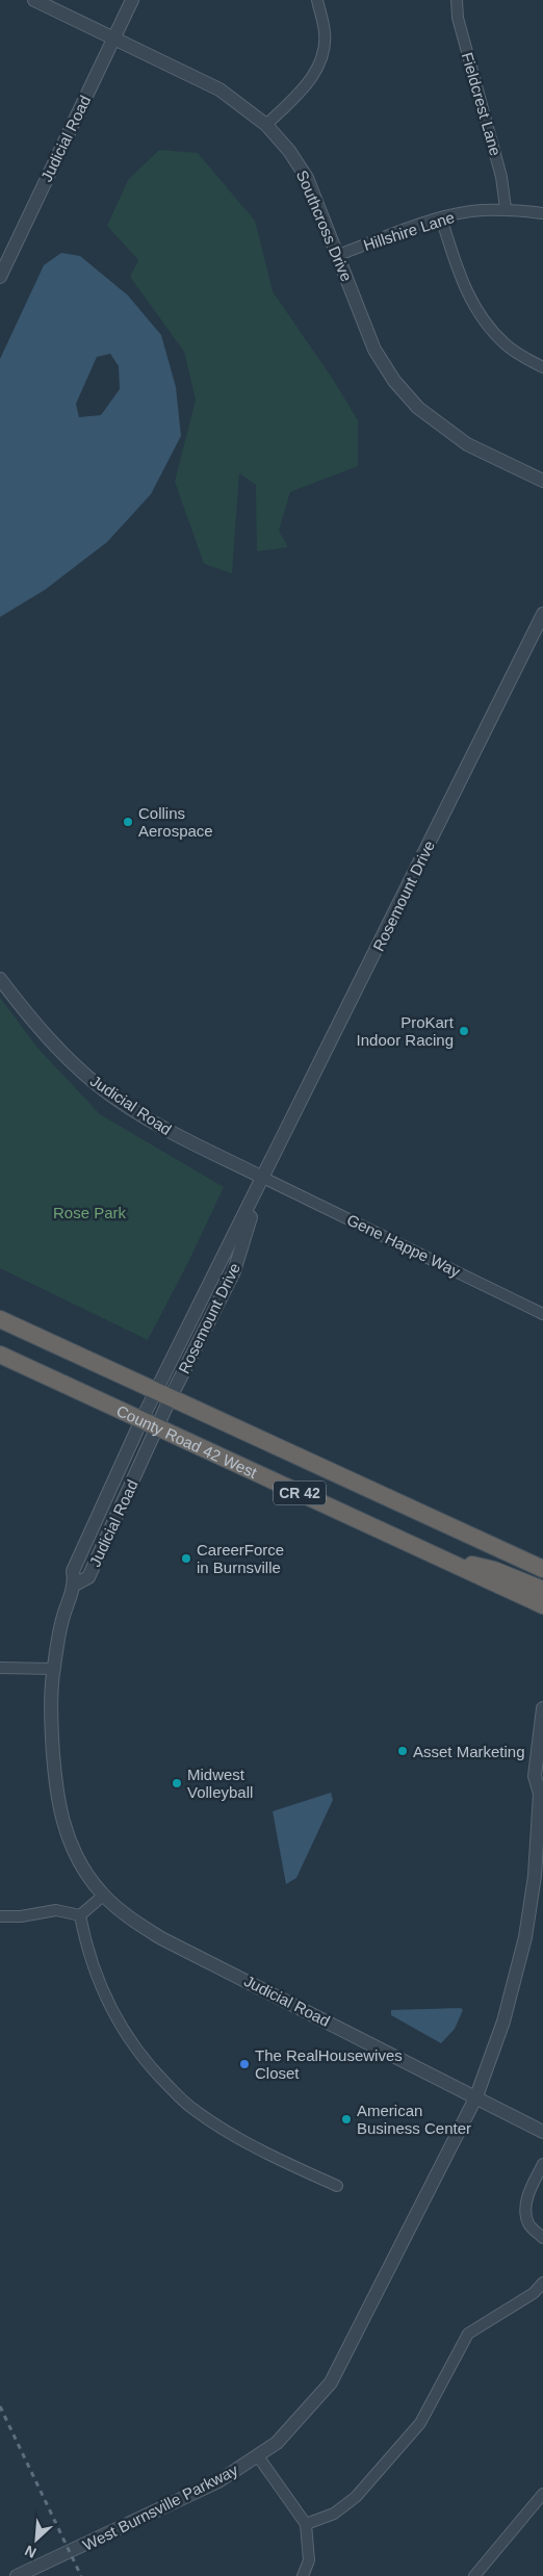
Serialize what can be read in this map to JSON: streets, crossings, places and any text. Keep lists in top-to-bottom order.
{
  "streets": {
    "highway": ["County Road 42 West", "CR 42"],
    "street": [
      "Fieldcrest Lane",
      "Judicial Road",
      "Southcross Drive",
      "Hillshire Lane",
      "Rosemount Drive",
      "Gene Happe Way",
      "West Burnsville Parkway"
    ]
  },
  "crossings": [
    ["Fieldcrest Lane", "Hillshire Lane"],
    ["Judicial Road", "Southcross Drive"],
    ["Judicial Road", "Rosemount Drive"],
    ["Judicial Road", "Gene Happe Way"],
    ["Judicial Road", "County Road 42 West"],
    ["Judicial Road", "West Burnsville Parkway"],
    ["Southcross Drive", "Hillshire Lane"],
    ["Rosemount Drive", "Gene Happe Way"],
    ["Rosemount Drive", "County Road 42 West"]
  ],
  "parks": ["Rose Park"],
  "places": [
    "Collins Aerospace",
    "ProKart Indoor Racing",
    "CareerForce in Burnsville",
    "Asset Marketing",
    "Midwest Volleyball",
    "The RealHousewives Closet",
    "American Business Center"
  ],
  "north": "bottom left"
}
